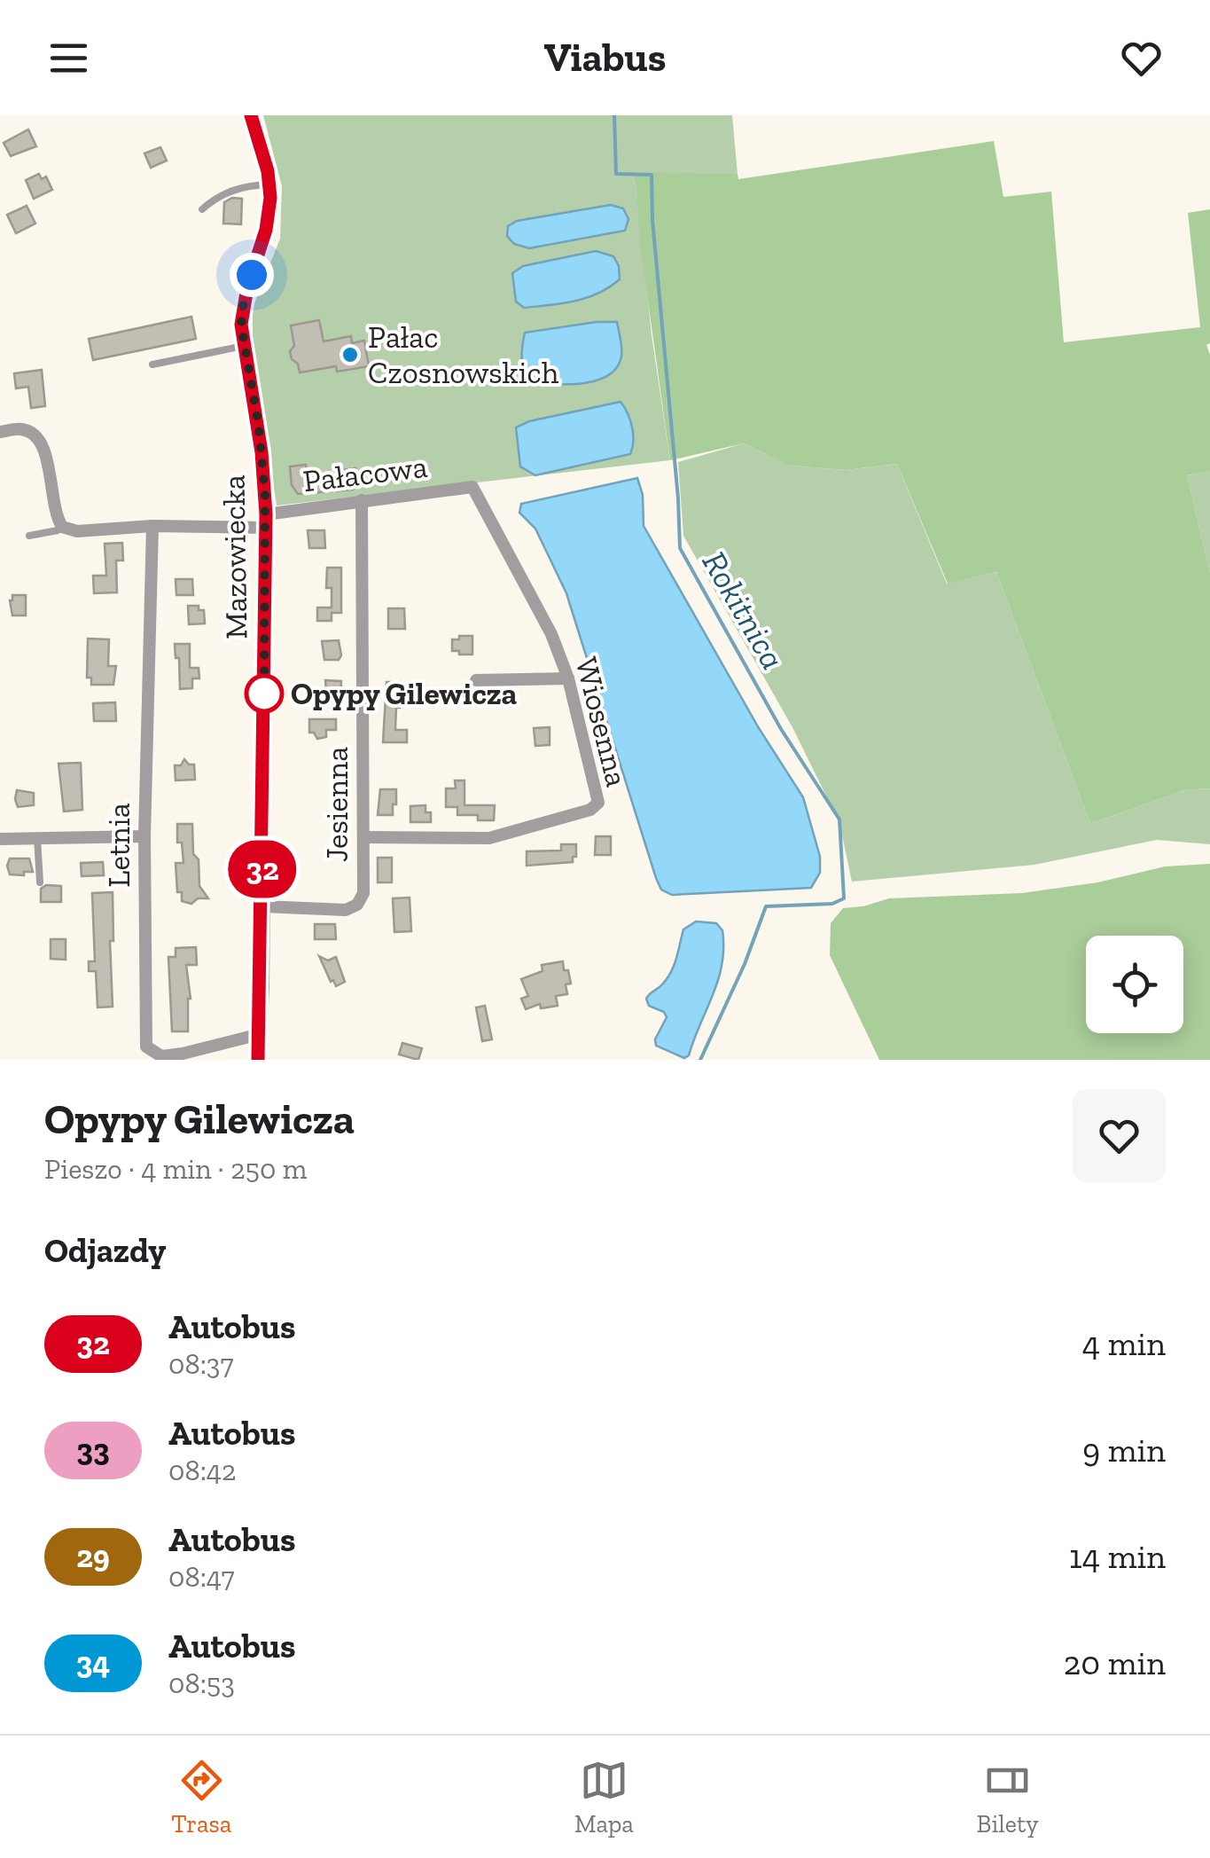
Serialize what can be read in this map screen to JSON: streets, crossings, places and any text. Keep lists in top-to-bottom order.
{
  "streets": {
    "street": [
      "Pałacowa",
      "Mazowiecka",
      "Wiosenna",
      "Jesienna",
      "Letnia"
    ]
  },
  "crossings": [
    ["Pałacowa", "Mazowiecka"],
    ["Pałacowa", "Wiosenna"],
    ["Pałacowa", "Jesienna"],
    ["Pałacowa", "Letnia"],
    ["Mazowiecka", "Jesienna"],
    ["Mazowiecka", "Letnia"],
    ["Wiosenna", "Jesienna"]
  ],
  "water": ["Rokitnica"],
  "places": ["Pałac Czosnowskich", "Opypy Gilewicza"],
  "lines": ["bus line 32"],
  "page": {
    "header": "Viabus",
    "on_map": "32",
    "heading": [
      ["Opypy Gilewicza", "Pieszo · 4 min · 250 m"],
      "Odjazdy"
    ],
    "list": [
      {
        "mark": "32",
        "name": "Autobus",
        "note": "08:37",
        "value": "4 min"
      },
      {
        "mark": "33",
        "name": "Autobus",
        "note": "08:42",
        "value": "9 min"
      },
      {
        "mark": "29",
        "name": "Autobus",
        "note": "08:47",
        "value": "14 min"
      },
      {
        "mark": "34",
        "name": "Autobus",
        "note": "08:53",
        "value": "20 min"
      }
    ],
    "tabs": ["Trasa", "Mapa", "Bilety"]
  }
}
